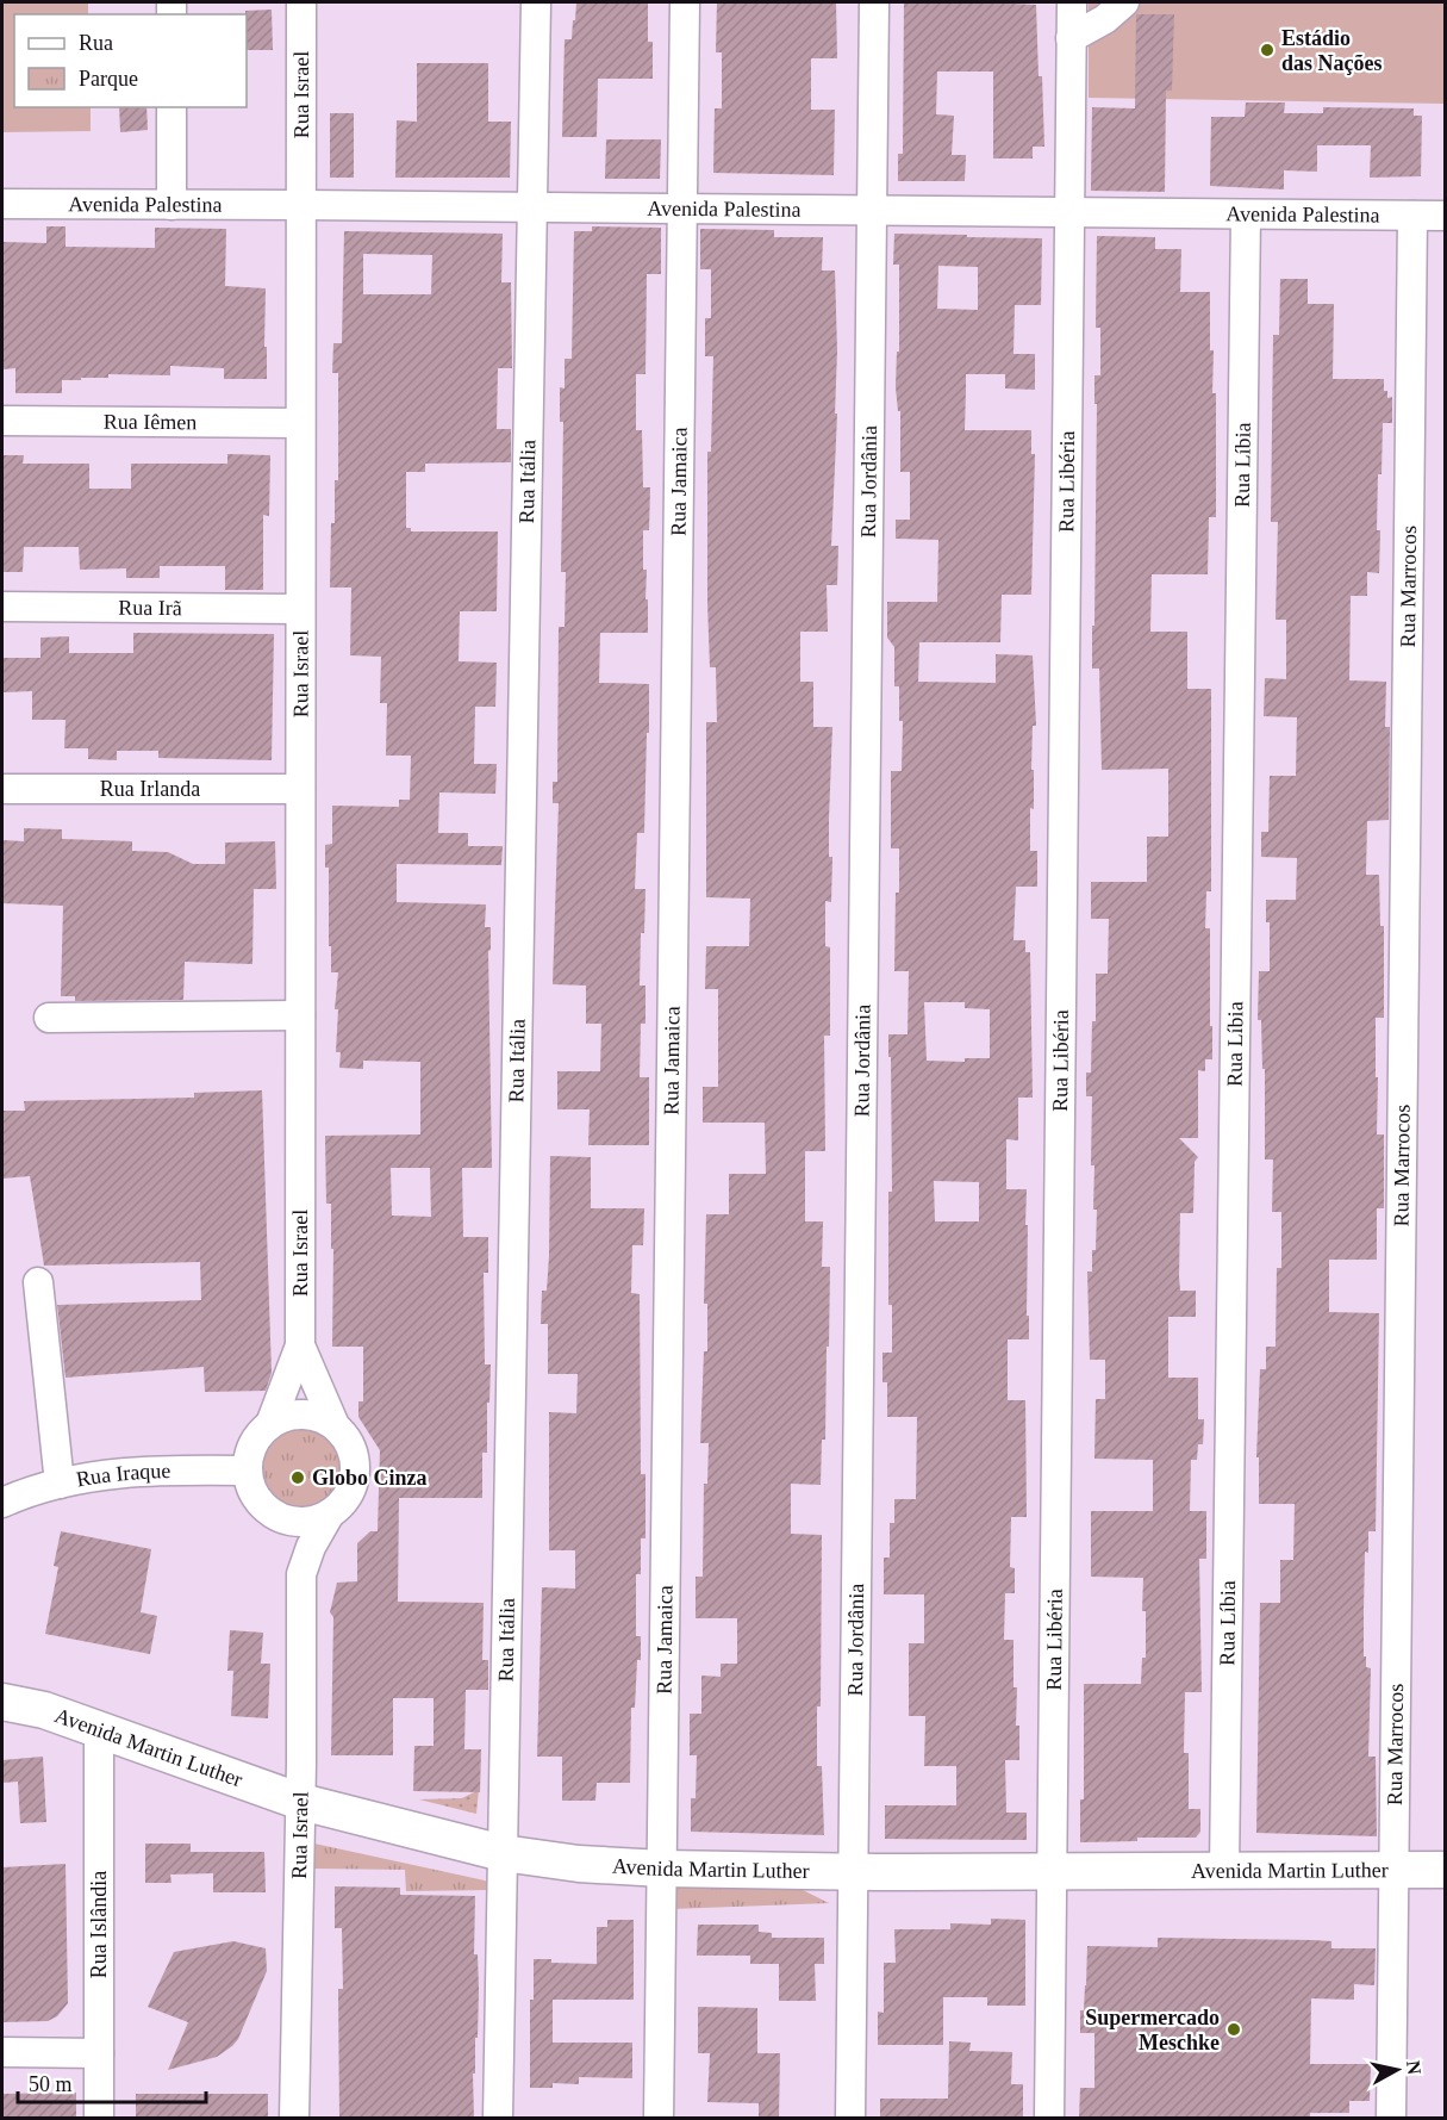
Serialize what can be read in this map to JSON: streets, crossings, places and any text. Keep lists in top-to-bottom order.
{
  "streets": {
    "main road": ["Avenida Martin Luther"],
    "street": [
      "Rua Israel",
      "Avenida Palestina",
      "Rua Iêmen",
      "Rua Líbia",
      "Rua Itália",
      "Rua Jamaica",
      "Rua Jordânia",
      "Rua Libéria",
      "Rua Marrocos",
      "Rua Irã",
      "Rua Irlanda",
      "Rua Iraque",
      "Rua Islândia"
    ]
  },
  "crossings": [
    ["Rua Israel", "Avenida Palestina"],
    ["Rua Israel", "Rua Iêmen"],
    ["Rua Israel", "Rua Irã"],
    ["Rua Israel", "Rua Irlanda"],
    ["Rua Israel", "Rua Iraque"],
    ["Rua Israel", "Avenida Martin Luther"],
    ["Avenida Palestina", "Rua Líbia"],
    ["Avenida Palestina", "Rua Itália"],
    ["Avenida Palestina", "Rua Jamaica"],
    ["Avenida Palestina", "Rua Jordânia"],
    ["Avenida Palestina", "Rua Libéria"],
    ["Avenida Palestina", "Rua Marrocos"],
    ["Rua Líbia", "Avenida Martin Luther"],
    ["Rua Itália", "Avenida Martin Luther"],
    ["Rua Jamaica", "Avenida Martin Luther"],
    ["Rua Jordânia", "Avenida Martin Luther"],
    ["Rua Libéria", "Avenida Martin Luther"],
    ["Rua Marrocos", "Avenida Martin Luther"],
    ["Avenida Martin Luther", "Rua Islândia"]
  ],
  "places": ["Estádio das Nações", "Globo Cinza", "Supermercado Meschke"],
  "legend": ["Rua", "Parque"],
  "scale_bar": "50 m",
  "north": "right"
}
